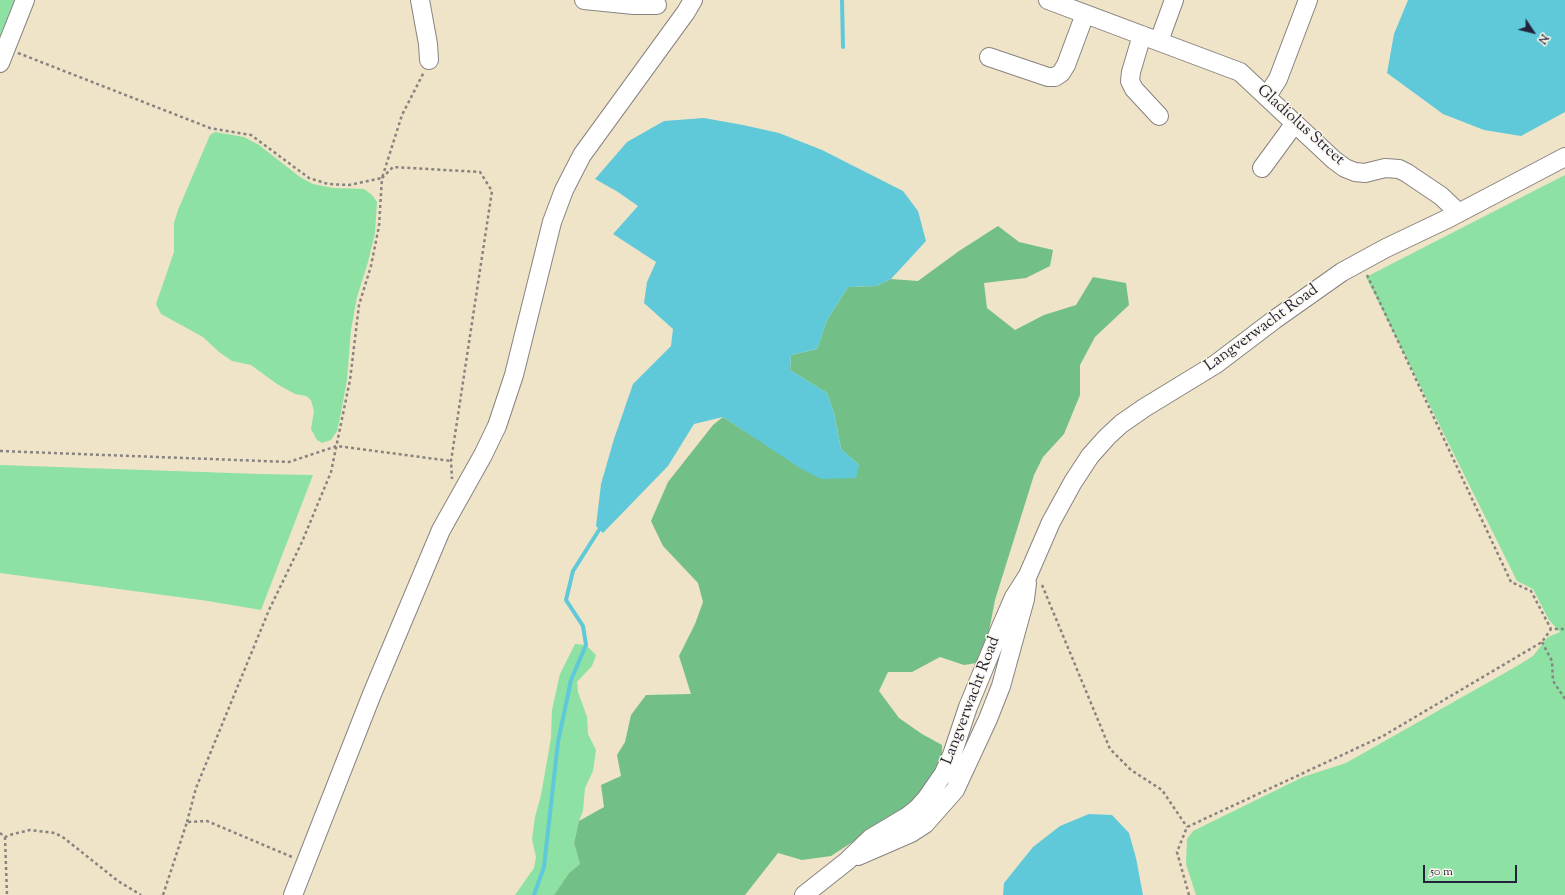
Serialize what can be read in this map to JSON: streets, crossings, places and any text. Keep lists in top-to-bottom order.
{
  "streets": {
    "street": ["Gladiolus Street", "Langverwacht Road"]
  },
  "crossings": [
    ["Gladiolus Street", "Langverwacht Road"]
  ],
  "scale_bar": "50 m",
  "north": "bottom right"
}
